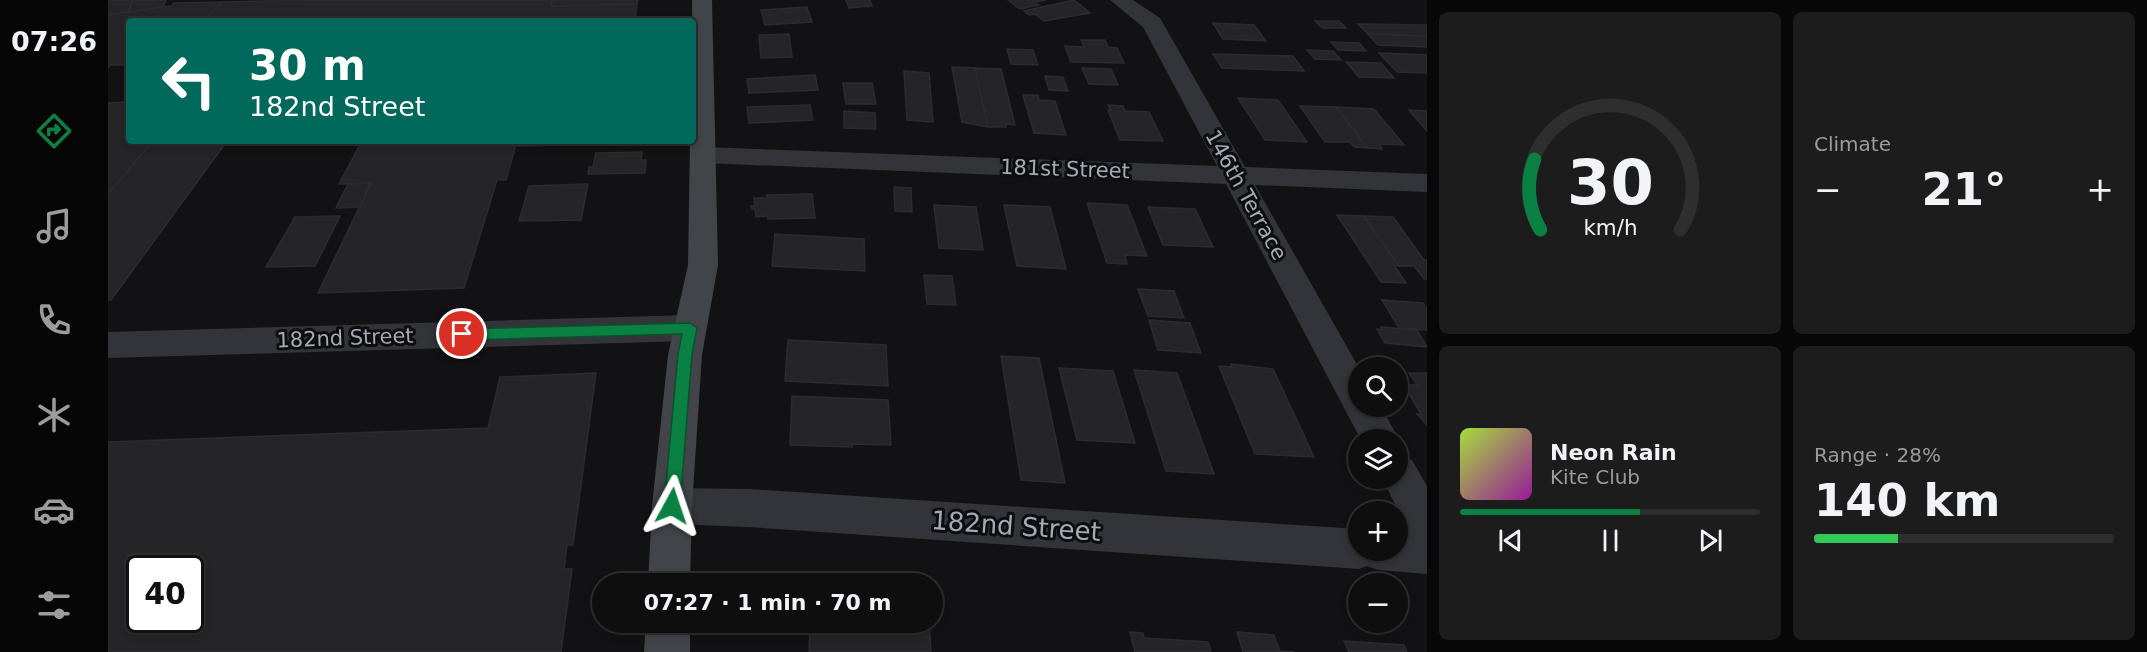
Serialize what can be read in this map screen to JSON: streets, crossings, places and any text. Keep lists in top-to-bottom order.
{
  "streets": {
    "street": ["181st Street", "146th Terrace", "182nd Street"]
  },
  "crossings": [
    ["181st Street", "146th Terrace"]
  ],
  "page": {
    "tabs": "07:26",
    "tile": [
      "Climate",
      ["Range · 28%", "140 km"]
    ],
    "turn": ["30 m", "182nd Street"],
    "heat": ["−", "21°", "+"],
    "map_buttons": ["+", "−"],
    "song": ["Neon Rain", "Kite Club"],
    "limit": "40",
    "trip": "07:27 · 1 min · 70 m",
    "gauge": ["30", "km/h"]
  }
}
